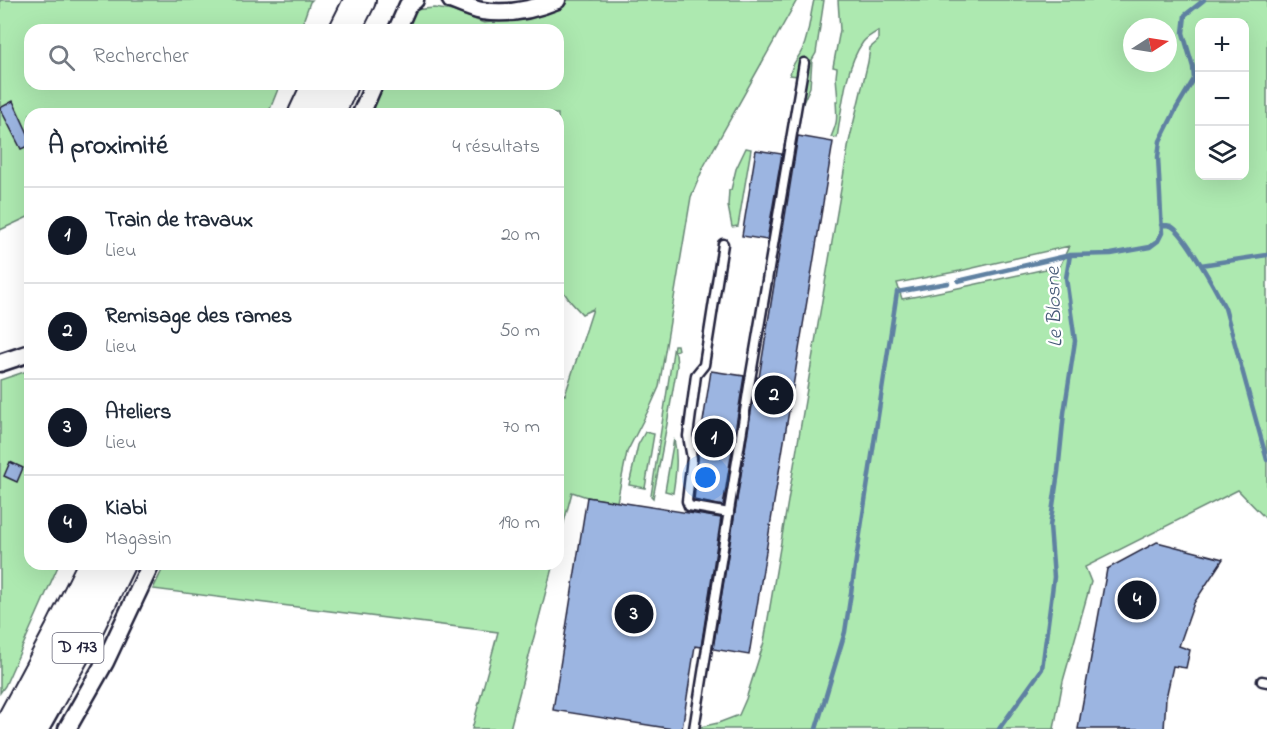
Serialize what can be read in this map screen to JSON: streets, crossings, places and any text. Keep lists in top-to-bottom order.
{
  "streets": {
    "highway": ["D 173"]
  },
  "water": ["Le Blosne"],
  "north": "right",
  "page": {
    "map_buttons": ["+", "−"],
    "search": "Rechercher",
    "heading": ["À proximité", "4 résultats"],
    "list": [
      {
        "mark": "1",
        "name": "Train de travaux",
        "note": "Lieu",
        "value": "20 m"
      },
      {
        "mark": "2",
        "name": "Remisage des rames",
        "note": "Lieu",
        "value": "50 m"
      },
      {
        "mark": "3",
        "name": "Ateliers",
        "note": "Lieu",
        "value": "70 m"
      },
      {
        "mark": "4",
        "name": "Kiabi",
        "note": "Magasin",
        "value": "190 m"
      }
    ],
    "pins": [
      "2",
      "1",
      "4",
      "3"
    ]
  }
}
